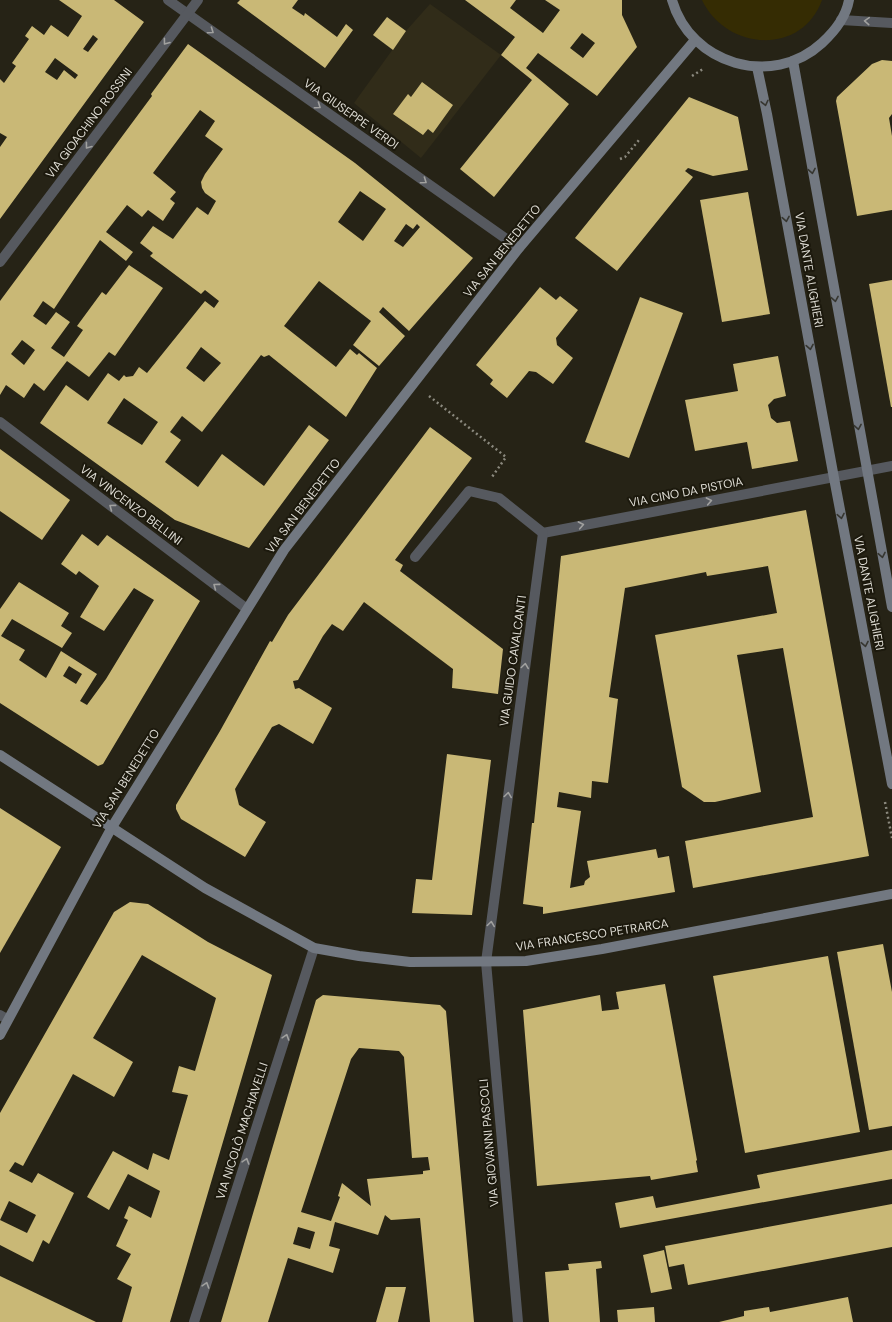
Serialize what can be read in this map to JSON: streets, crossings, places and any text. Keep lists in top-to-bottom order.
{
  "streets": {
    "street": [
      "VIA GIUSEPPE VERDI",
      "VIA GIOACHINO ROSSINI",
      "VIA SAN BENEDETTO",
      "VIA DANTE ALIGHIERI",
      "VIA CINO DA PISTOIA",
      "VIA VINCENZO BELLINI",
      "VIA GUIDO CAVALCANTI",
      "VIA FRANCESCO PETRARCA",
      "VIA NICOLÒ MACHIAVELLI",
      "VIA GIOVANNI PASCOLI"
    ]
  },
  "crossings": [
    ["VIA GIUSEPPE VERDI", "VIA GIOACHINO ROSSINI"],
    ["VIA GIUSEPPE VERDI", "VIA SAN BENEDETTO"],
    ["VIA SAN BENEDETTO", "VIA VINCENZO BELLINI"],
    ["VIA SAN BENEDETTO", "VIA FRANCESCO PETRARCA"],
    ["VIA DANTE ALIGHIERI", "VIA CINO DA PISTOIA"],
    ["VIA CINO DA PISTOIA", "VIA GUIDO CAVALCANTI"],
    ["VIA GUIDO CAVALCANTI", "VIA FRANCESCO PETRARCA"],
    ["VIA GUIDO CAVALCANTI", "VIA GIOVANNI PASCOLI"],
    ["VIA FRANCESCO PETRARCA", "VIA NICOLÒ MACHIAVELLI"],
    ["VIA FRANCESCO PETRARCA", "VIA GIOVANNI PASCOLI"]
  ],
  "one_way": [
    "VIA GIUSEPPE VERDI",
    "VIA GIOACHINO ROSSINI",
    "VIA DANTE ALIGHIERI",
    "VIA CINO DA PISTOIA",
    "VIA VINCENZO BELLINI",
    "VIA GUIDO CAVALCANTI",
    "VIA NICOLÒ MACHIAVELLI"
  ]
}
